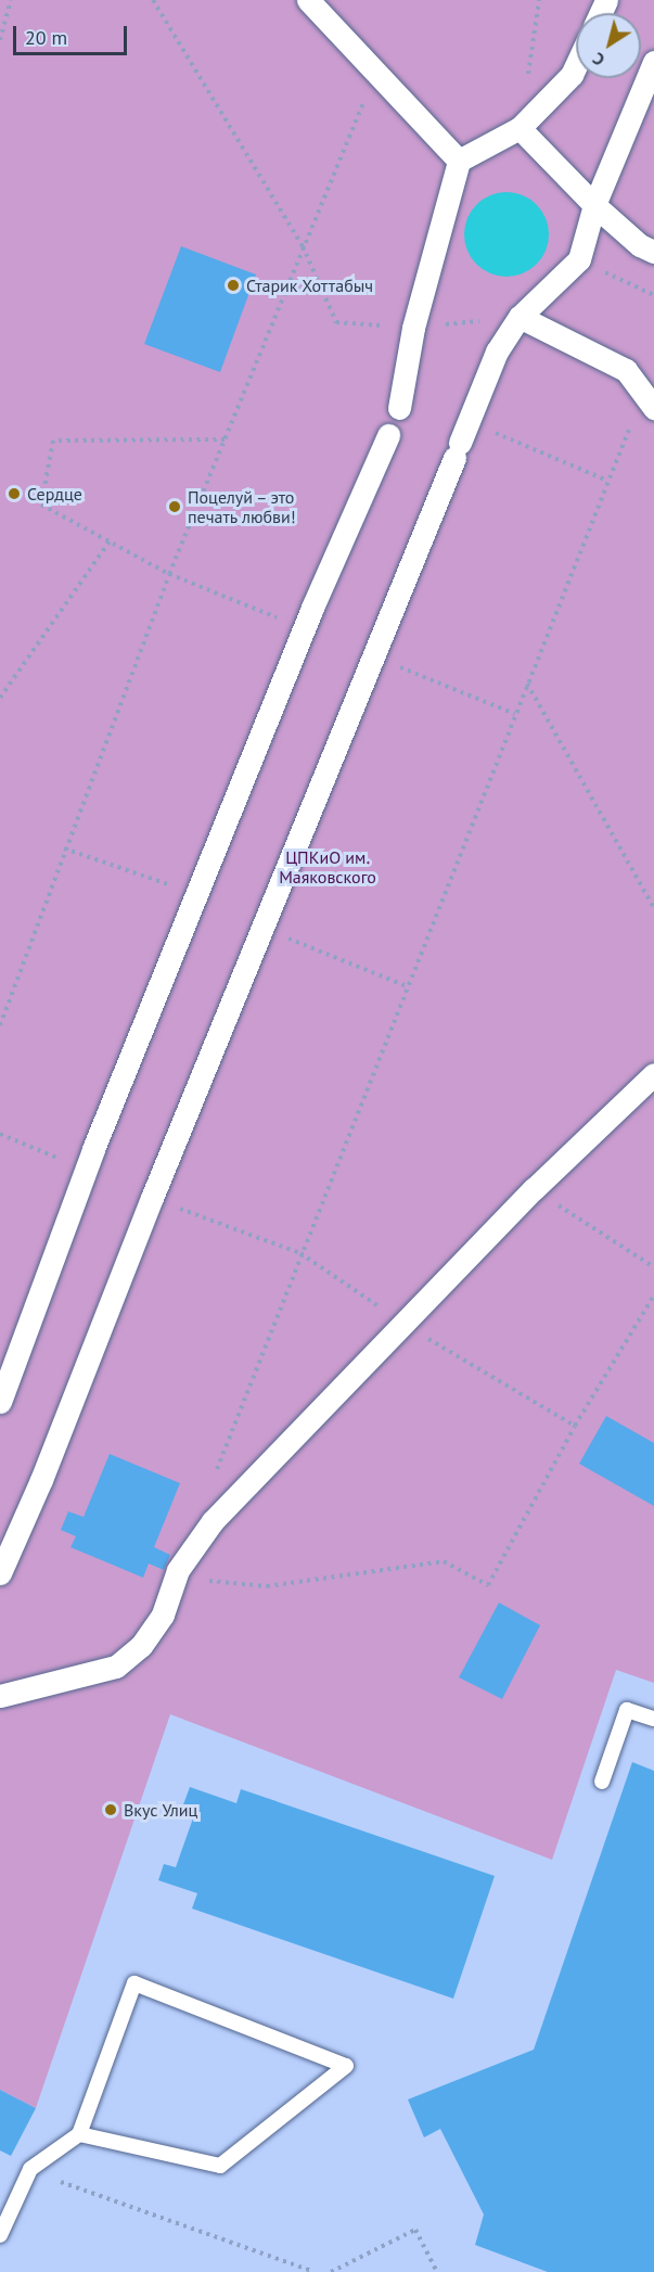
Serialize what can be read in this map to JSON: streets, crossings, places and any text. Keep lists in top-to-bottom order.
{
  "parks": ["ЦПКиО им. Маяковского"],
  "places": [
    "Старик Хоттабыч",
    "Сердце",
    "Поцелуй – это печать любви!",
    "Вкус Улиц"
  ],
  "scale_bar": "20 m",
  "north": "bottom left"
}
